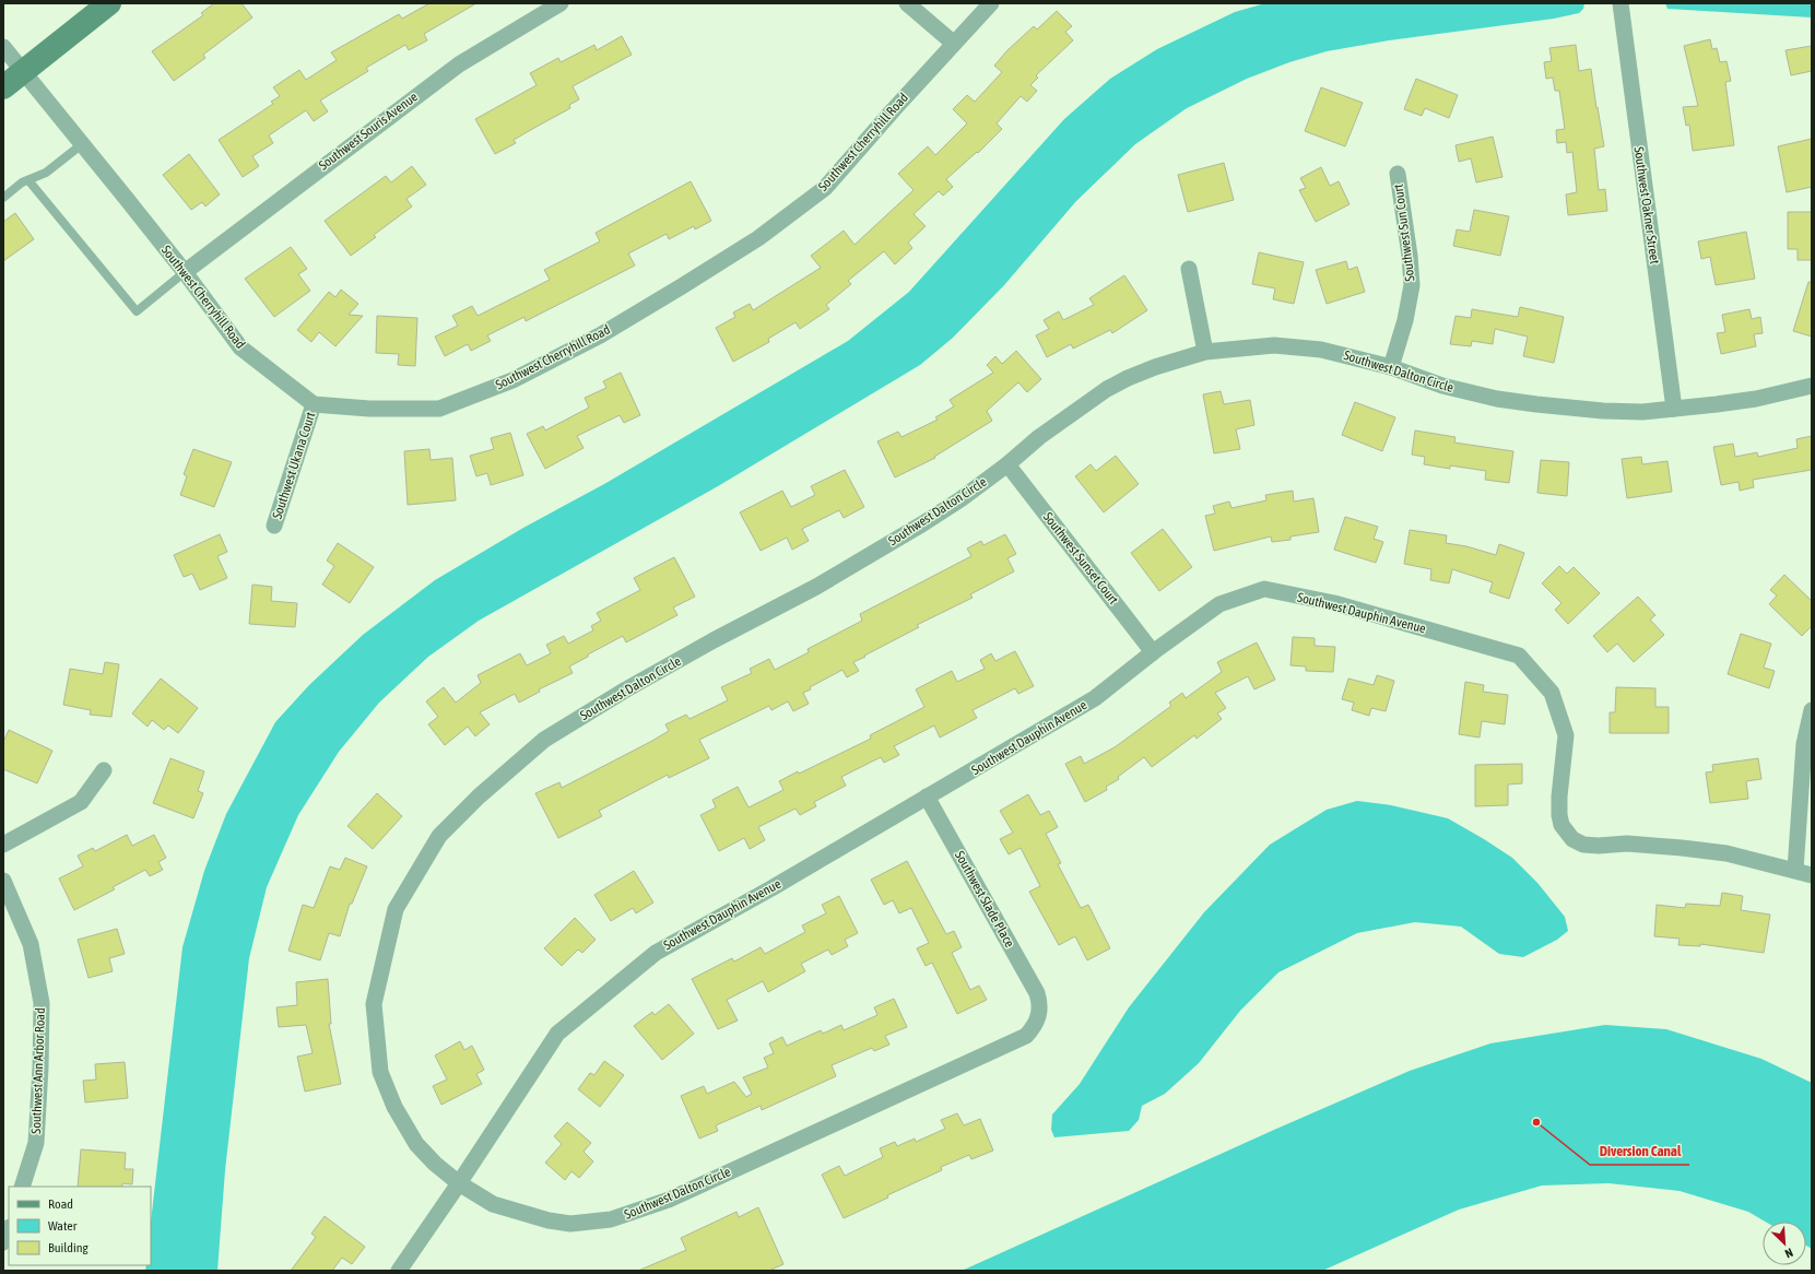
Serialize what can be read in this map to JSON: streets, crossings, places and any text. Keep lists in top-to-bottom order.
{
  "streets": {
    "street": [
      "Southwest Souris Avenue",
      "Southwest Cherryhill Road",
      "Southwest Oakner Street",
      "Southwest Sun Court",
      "Southwest Dalton Circle",
      "Southwest Ukana Court",
      "Southwest Sunset Court",
      "Southwest Dauphin Avenue",
      "Southwest Slade Place",
      "Southwest Ann Arbor Road"
    ]
  },
  "crossings": [
    ["Southwest Souris Avenue", "Southwest Cherryhill Road"],
    ["Southwest Cherryhill Road", "Southwest Ukana Court"],
    ["Southwest Oakner Street", "Southwest Dalton Circle"],
    ["Southwest Sun Court", "Southwest Dalton Circle"],
    ["Southwest Dalton Circle", "Southwest Sunset Court"],
    ["Southwest Dalton Circle", "Southwest Dauphin Avenue"],
    ["Southwest Dalton Circle", "Southwest Slade Place"],
    ["Southwest Sunset Court", "Southwest Dauphin Avenue"],
    ["Southwest Dauphin Avenue", "Southwest Slade Place"]
  ],
  "places": ["Diversion Canal"],
  "legend": ["Road", "Water", "Building"],
  "north": "bottom right"
}
